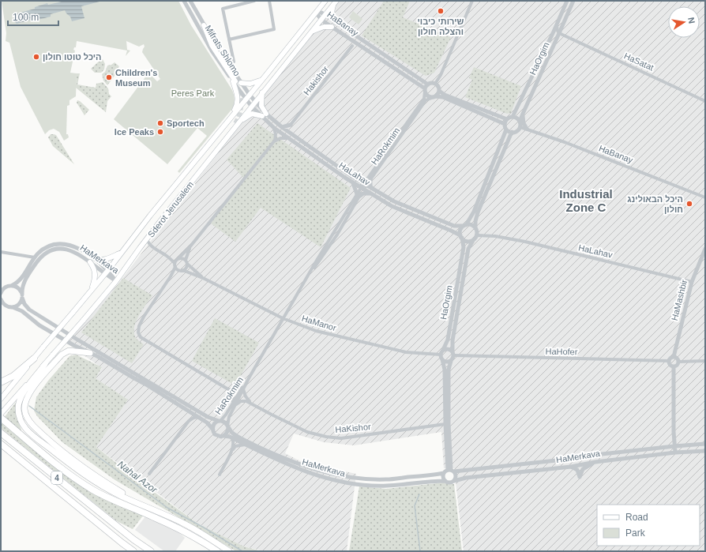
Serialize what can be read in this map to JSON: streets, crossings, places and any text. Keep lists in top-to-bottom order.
{
  "streets": {
    "highway": ["4"],
    "main road": ["Sderot Jerusalem"],
    "street": [
      "HaBanay",
      "Mifrats Shlomo",
      "HaOrgim",
      "HaSatat",
      "Hakishor",
      "HaRokmim",
      "HaLahav",
      "HaMerkava",
      "HaMashbir",
      "HaManor",
      "HaHofer",
      "HaKishor"
    ]
  },
  "crossings": [
    ["HaBanay", "HaOrgim"],
    ["HaBanay", "HaRokmim"],
    ["HaBanay", "Sderot Jerusalem"],
    ["Mifrats Shlomo", "HaLahav"],
    ["Mifrats Shlomo", "Sderot Jerusalem"],
    ["HaOrgim", "HaSatat"],
    ["HaOrgim", "HaLahav"],
    ["HaOrgim", "HaManor"],
    ["HaOrgim", "HaHofer"],
    ["HaRokmim", "HaLahav"],
    ["HaRokmim", "HaMerkava"],
    ["HaRokmim", "HaManor"],
    ["HaRokmim", "HaKishor"],
    ["HaLahav", "Sderot Jerusalem"],
    ["HaLahav", "HaMashbir"],
    ["Sderot Jerusalem", "HaMerkava"],
    ["HaMashbir", "HaHofer"],
    ["HaManor", "HaHofer"]
  ],
  "districts": ["Industrial Zone C"],
  "water": ["Nahal Azor"],
  "parks": ["Peres Park"],
  "places": [
    "שירותי כיבוי והצלה חולון",
    "היכל טוטו חולון",
    "Children's Museum",
    "Sportech",
    "Ice Peaks",
    "היכל הבאולינג חולון"
  ],
  "legend": ["Road", "Park"],
  "scale_bar": "100 m",
  "north": "right"
}
